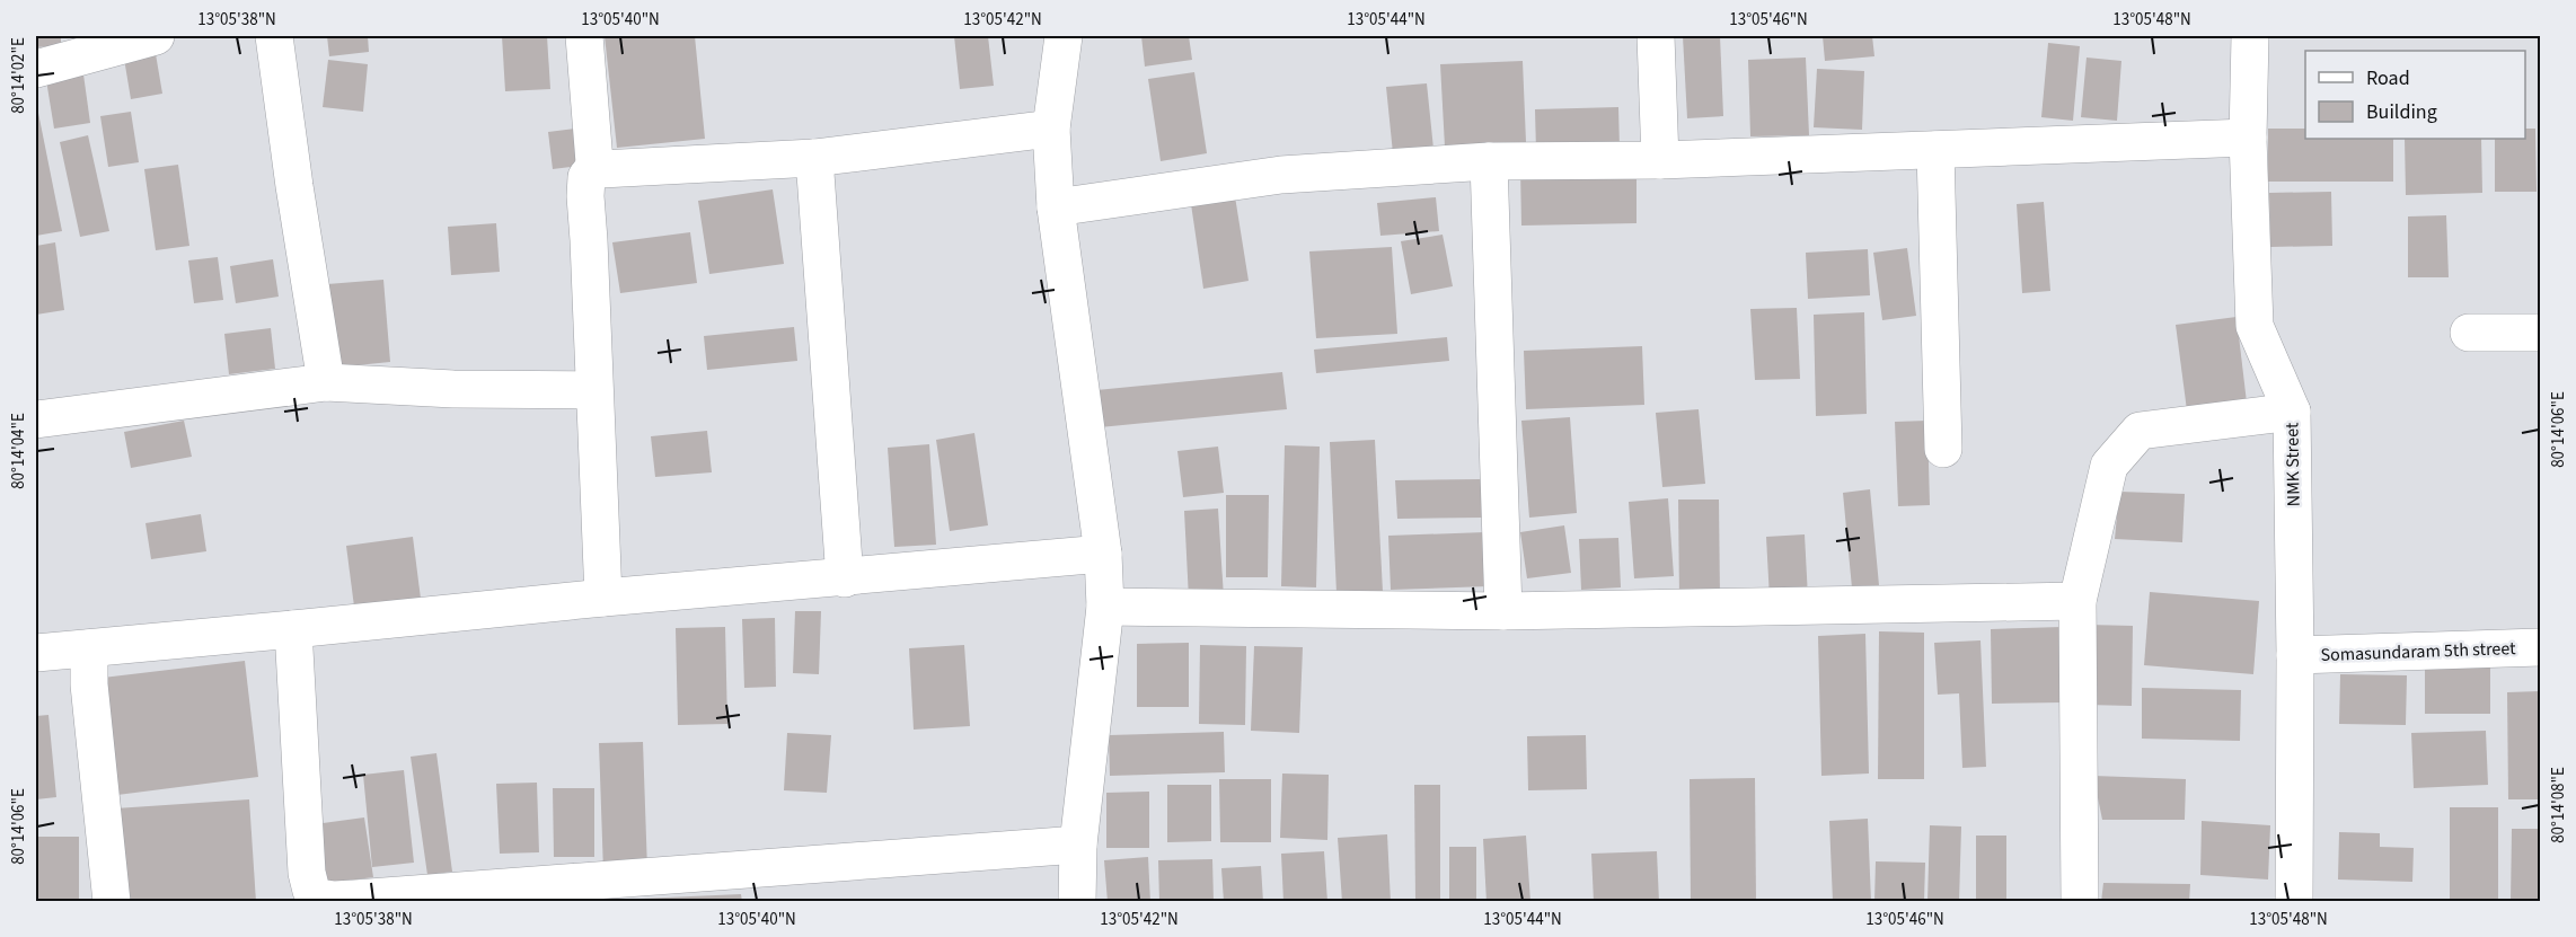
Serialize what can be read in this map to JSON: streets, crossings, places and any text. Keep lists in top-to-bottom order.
{
  "streets": {
    "street": ["NMK Street", "Somasundaram 5th street"]
  },
  "crossings": [
    ["NMK Street", "Somasundaram 5th street"]
  ],
  "legend": ["Road", "Building"],
  "coordinates": [
    "13°05'38\"N",
    "13°05'40\"N",
    "13°05'42\"N",
    "13°05'44\"N",
    "13°05'46\"N",
    "13°05'48\"N",
    "80°14'02\"E",
    "80°14'06\"E",
    "80°14'04\"E",
    "80°14'08\"E"
  ]
}
